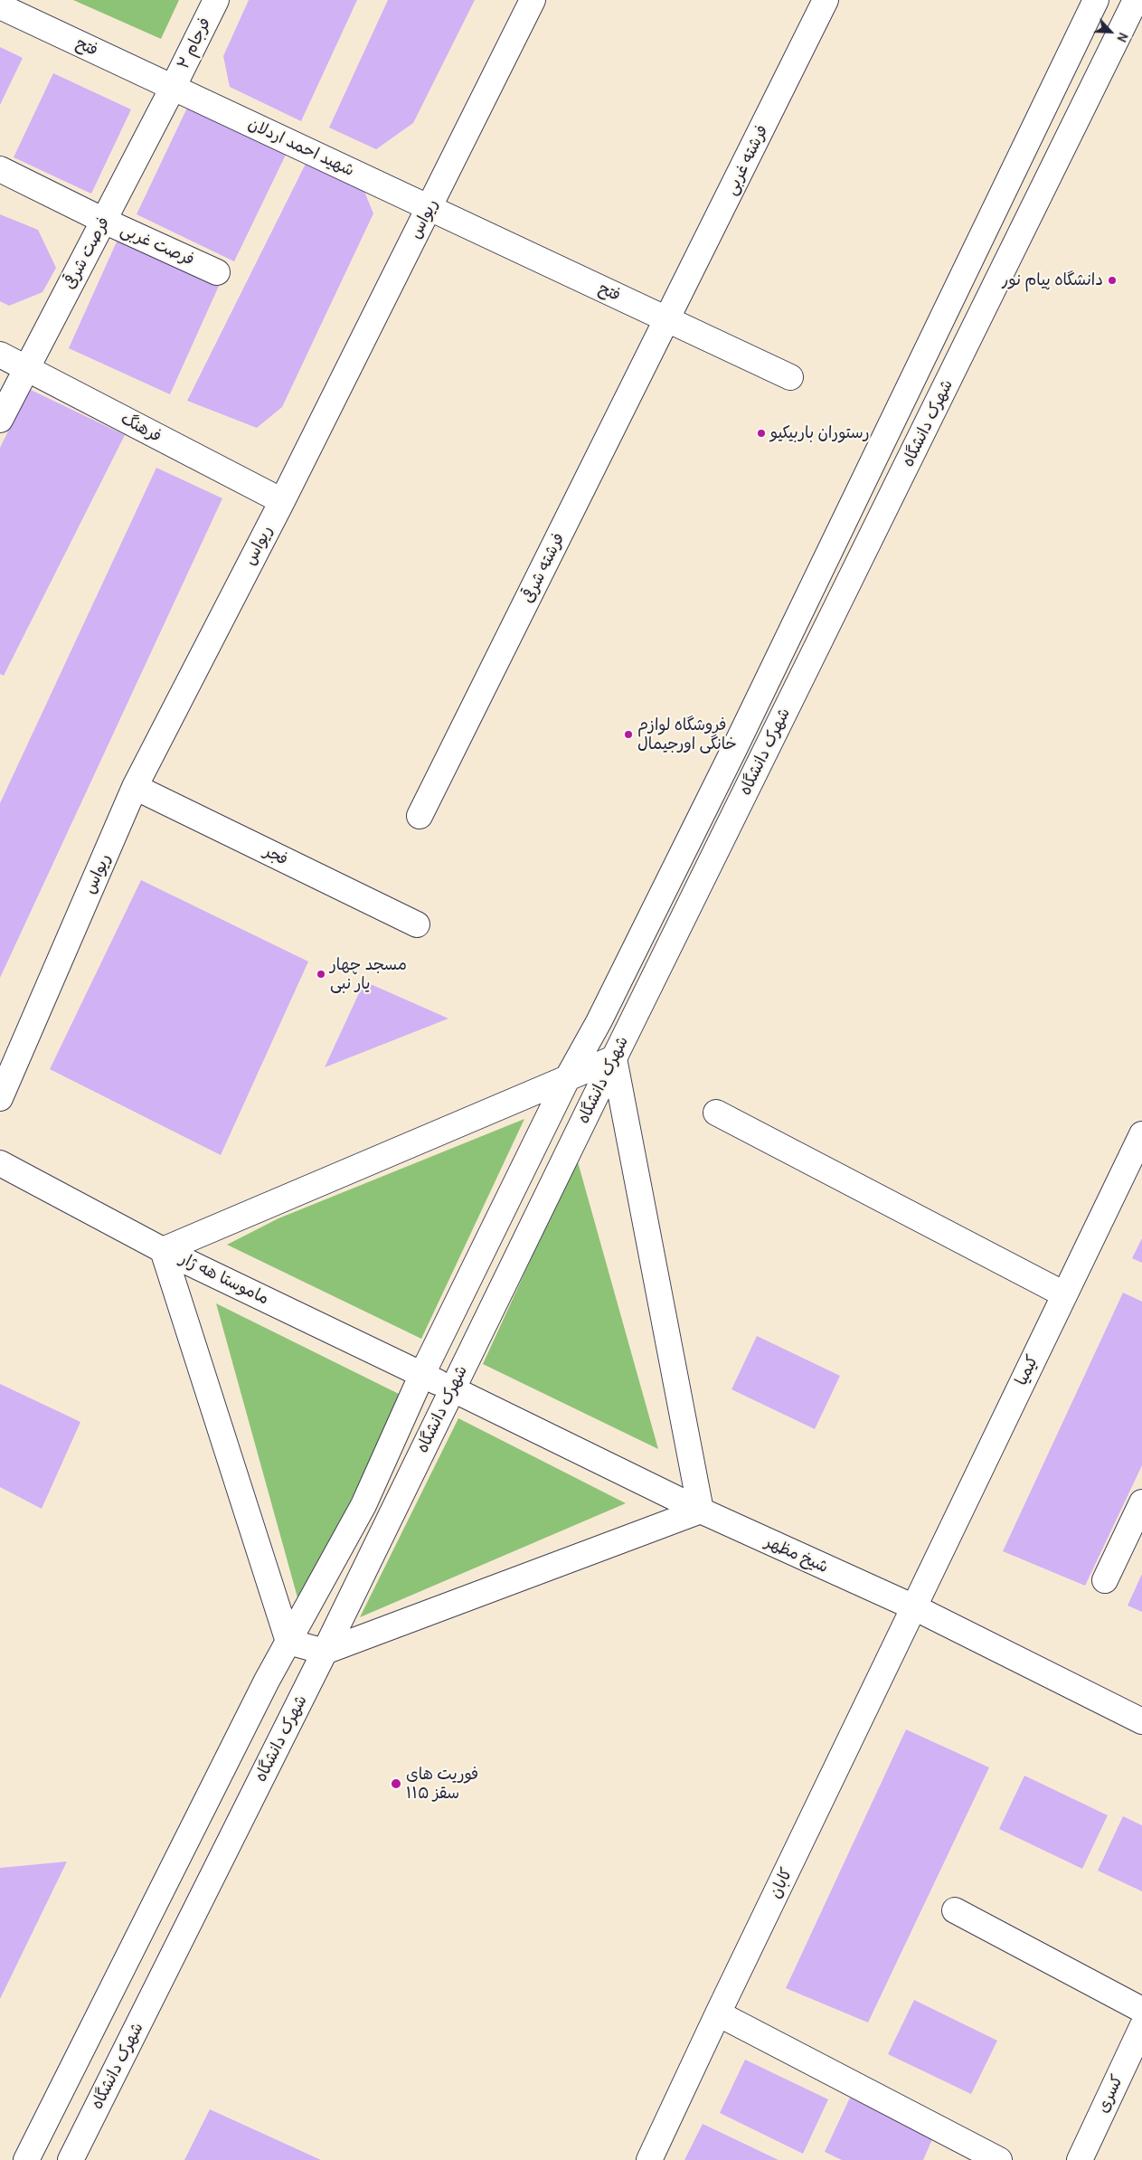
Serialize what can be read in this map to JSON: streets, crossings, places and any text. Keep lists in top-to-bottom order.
{
  "streets": {
    "street": [
      "فرجام ۲",
      "فتح",
      "شهید احمد اردلان",
      "فرشته غربی",
      "ریواس",
      "فرصت غربی",
      "فرصت شرقی",
      "شهرک دانشگاه",
      "فرهنگ",
      "فرشته شرقی",
      "فجر",
      "ماموستا هه ژار",
      "کیمیا",
      "شیخ مظهر",
      "کابان",
      "کسری"
    ]
  },
  "crossings": [
    ["فرجام ۲", "فتح"],
    ["فرجام ۲", "شهید احمد اردلان"],
    ["فرجام ۲", "فرصت شرقی"],
    ["فتح", "شهید احمد اردلان"],
    ["فتح", "فرشته غربی"],
    ["فتح", "ریواس"],
    ["فتح", "فرصت شرقی"],
    ["فتح", "فرشته شرقی"],
    ["شهید احمد اردلان", "ریواس"],
    ["شهید احمد اردلان", "فرصت شرقی"],
    ["فرشته غربی", "فرشته شرقی"],
    ["ریواس", "فرهنگ"],
    ["ریواس", "فجر"],
    ["فرصت غربی", "فرصت شرقی"],
    ["فرصت شرقی", "فرهنگ"],
    ["شهرک دانشگاه", "ماموستا هه ژار"],
    ["شهرک دانشگاه", "شیخ مظهر"],
    ["ماموستا هه ژار", "شیخ مظهر"],
    ["کیمیا", "شیخ مظهر"],
    ["کیمیا", "کابان"],
    ["شیخ مظهر", "کابان"]
  ],
  "places": [
    "دانشگاه پیام نور",
    "رستوران باربیکیو",
    "فروشگاه لوازم خانگی اورجیمال",
    "مسجد چهار یار نبی",
    "فوریت های ۱۱۵ سقز"
  ],
  "north": "bottom right"
}
